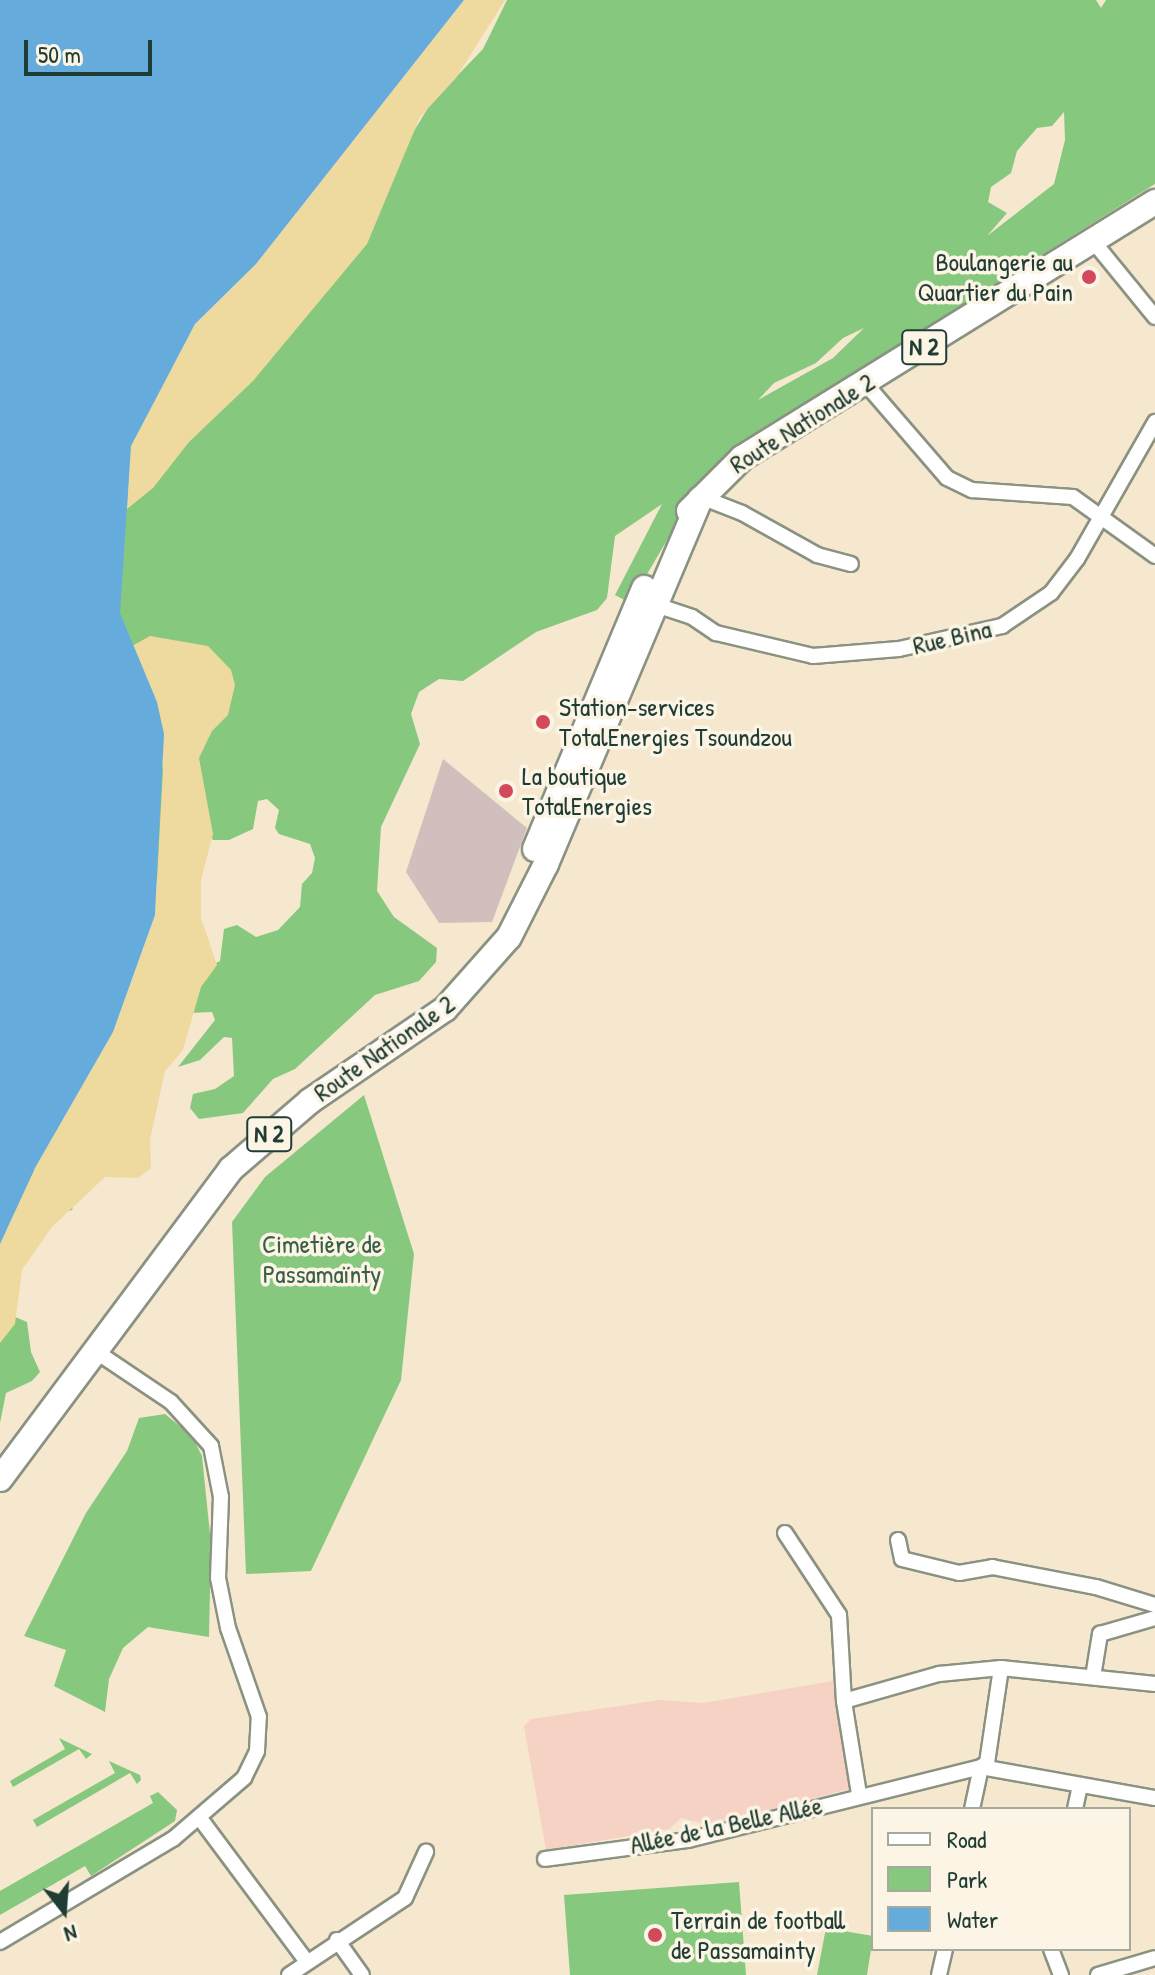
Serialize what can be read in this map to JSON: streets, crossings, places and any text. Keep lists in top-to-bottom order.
{
  "streets": {
    "main road": ["N 2", "Route Nationale 2"],
    "street": ["Rue Bina", "Allée de la Belle Allée"]
  },
  "crossings": [
    ["N 2", "Route Nationale 2"],
    ["Route Nationale 2", "Rue Bina"]
  ],
  "parks": ["Cimetière de Passamaïnty"],
  "places": [
    "Boulangerie au Quartier du Pain",
    "Station-services TotalEnergies Tsoundzou",
    "La boutique TotalEnergies",
    "Terrain de football de Passamainty"
  ],
  "legend": ["Road", "Park", "Water"],
  "scale_bar": "50 m",
  "north": "bottom"
}
